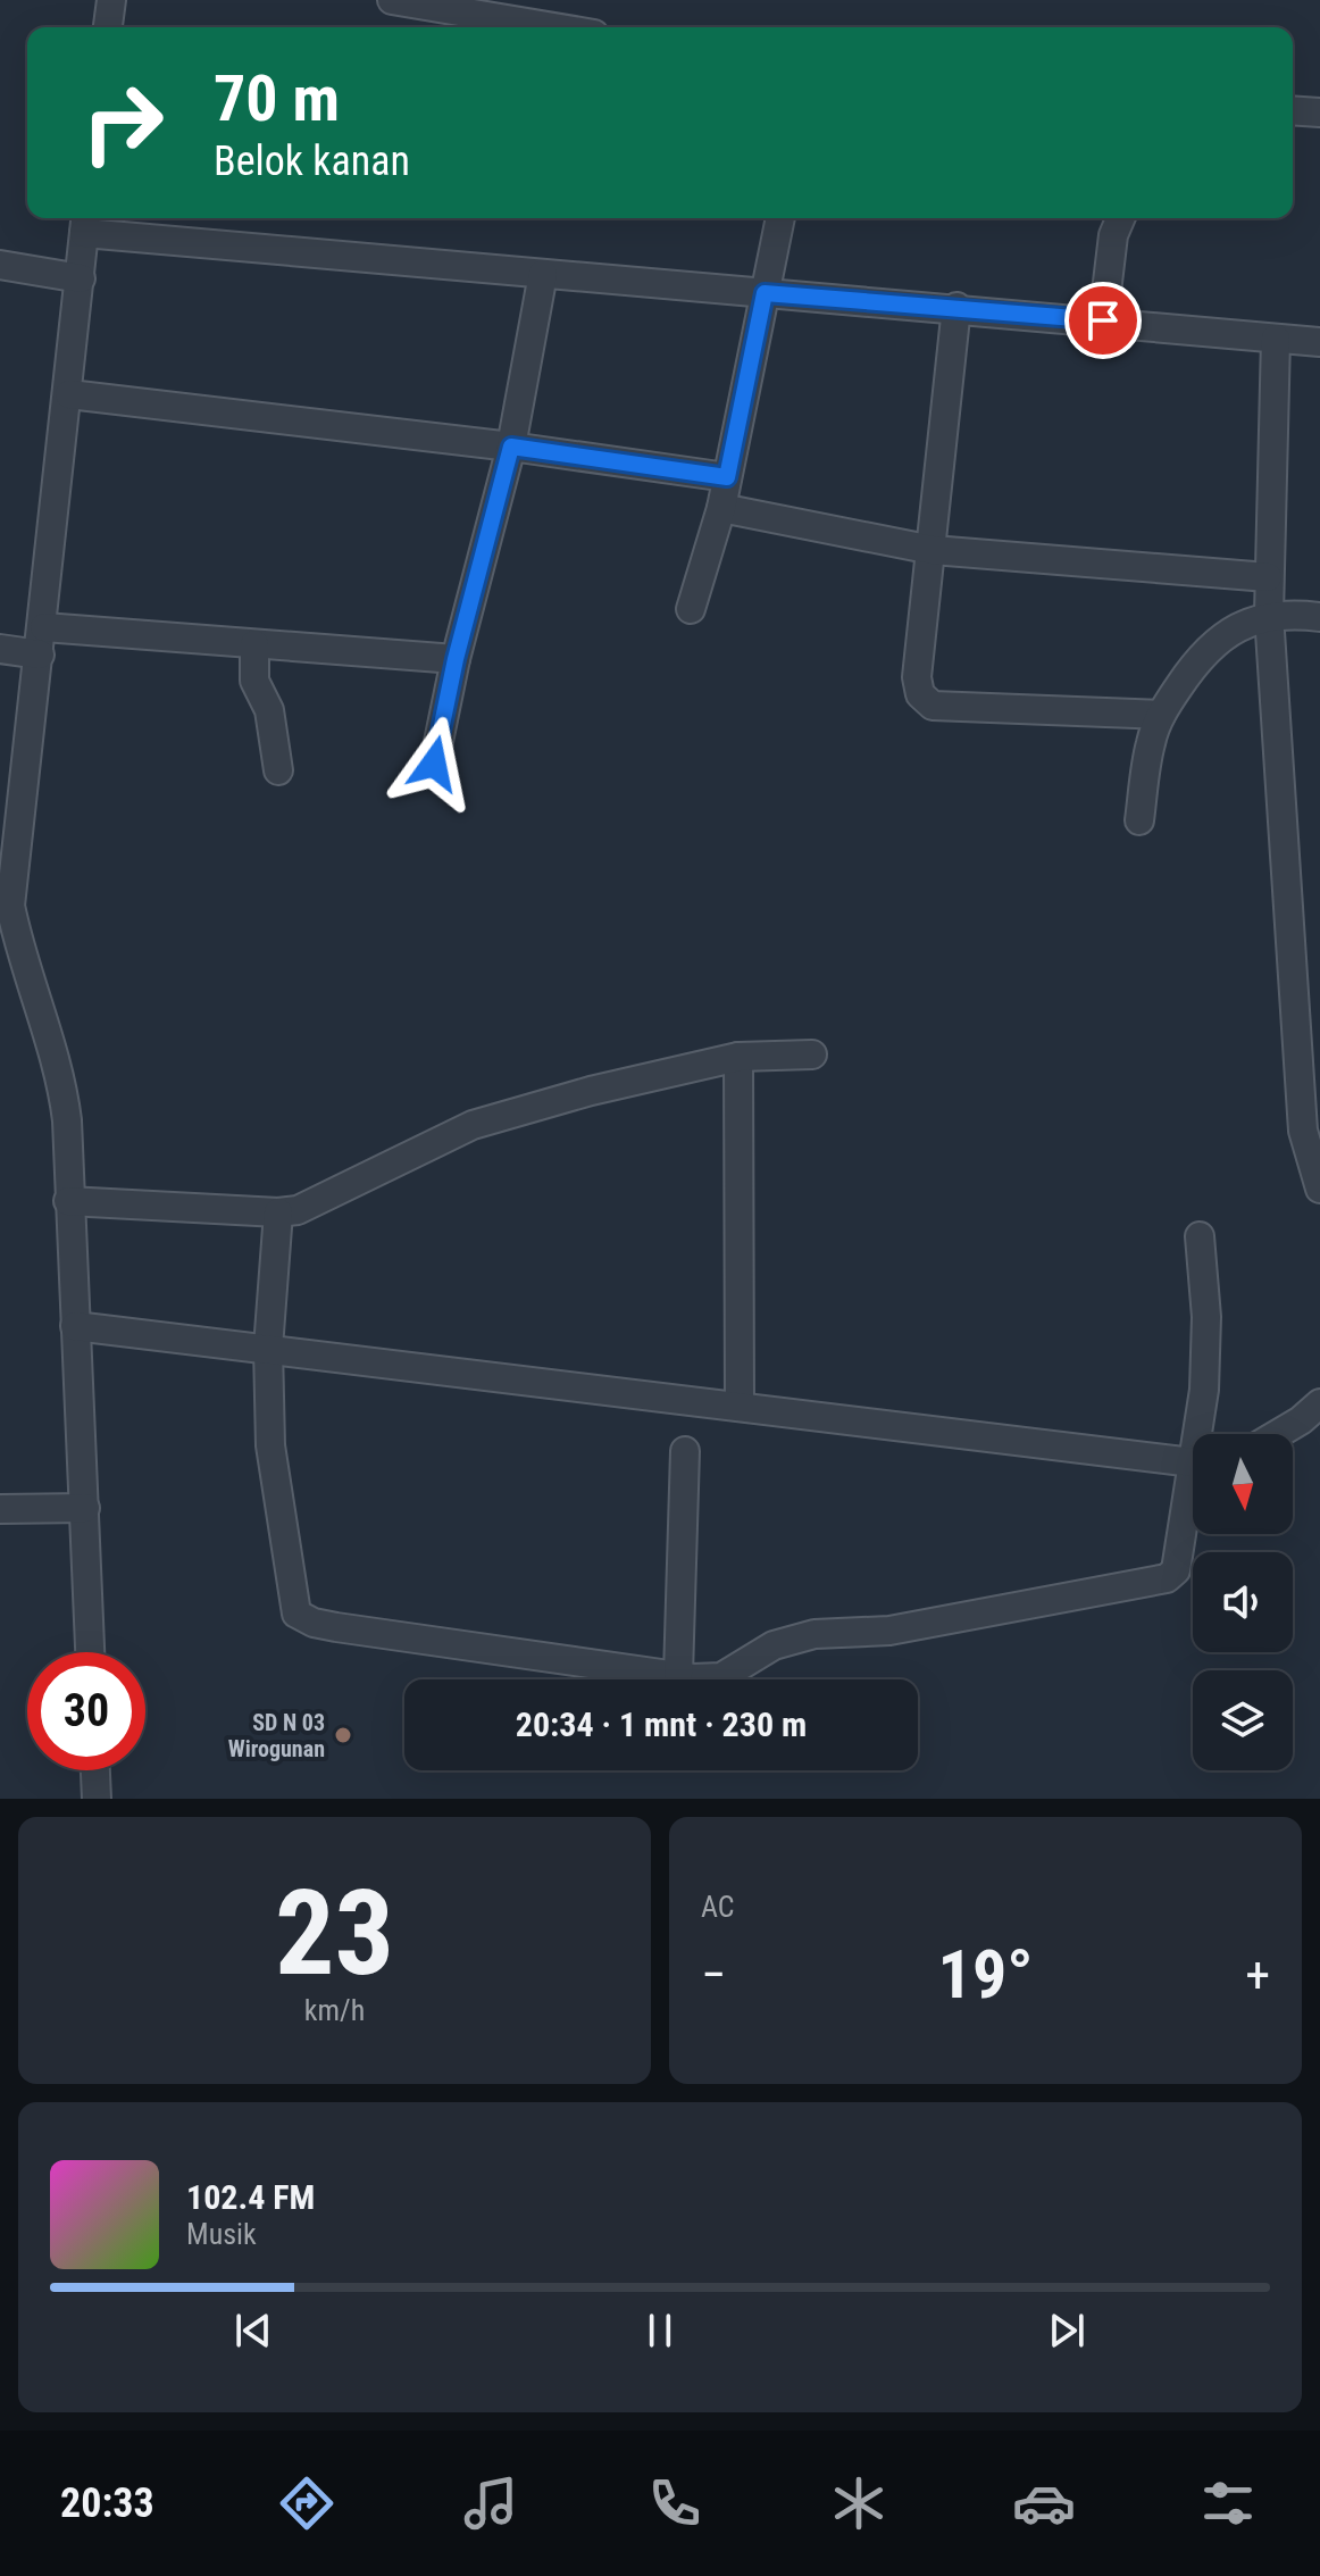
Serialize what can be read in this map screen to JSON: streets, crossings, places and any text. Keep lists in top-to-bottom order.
{
  "places": ["SD N 03 Wirogunan"],
  "north": "bottom",
  "page": {
    "turn": ["70 m", "Belok kanan"],
    "limit": "30",
    "trip": "20:34 · 1 mnt · 230 m",
    "tile": [
      ["23", "km/h"],
      "AC"
    ],
    "heat": ["−", "19°", "+"],
    "song": ["102.4 FM", "Musik"],
    "tabs": "20:33"
  }
}
